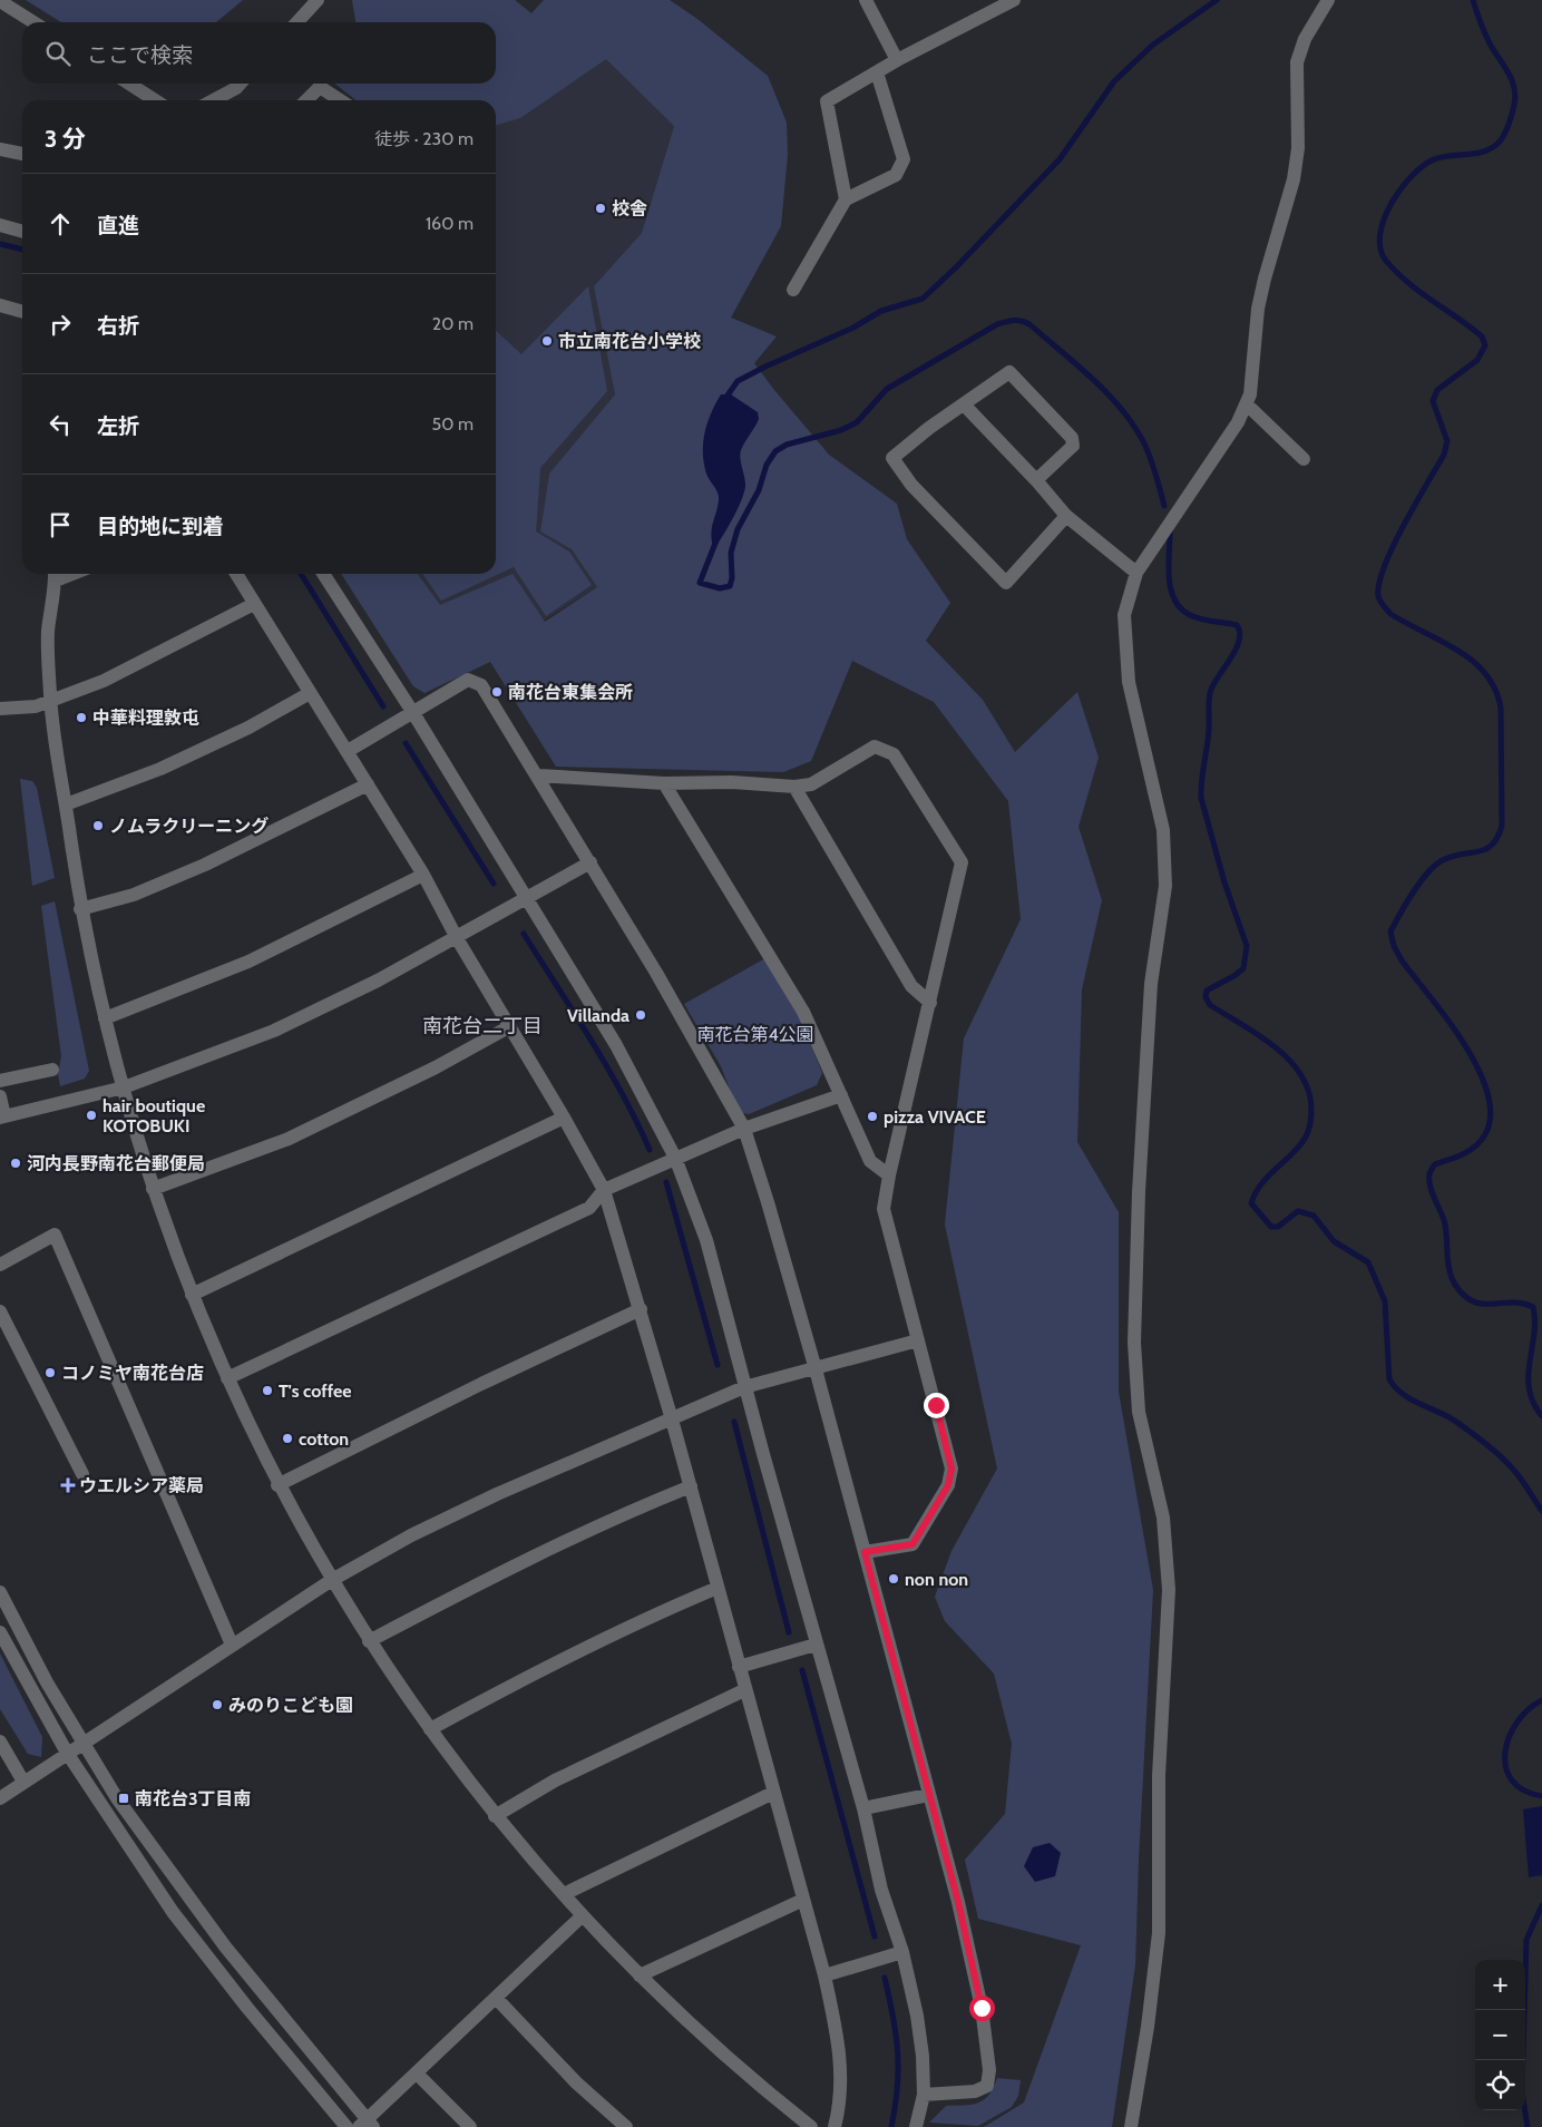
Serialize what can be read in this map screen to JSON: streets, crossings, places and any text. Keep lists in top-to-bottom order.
{
  "districts": ["南花台二丁目"],
  "parks": ["南花台第4公園"],
  "places": {
    "other": [
      "校舎",
      "市立南花台小学校",
      "南花台東集会所",
      "中華料理敦屯",
      "ノムラクリーニング",
      "Villanda",
      "hair boutique KOTOBUKI",
      "pizza VIVACE",
      "河内長野南花台郵便局",
      "コノミヤ南花台店",
      "T's coffee",
      "cotton",
      "non non",
      "みのりこども園"
    ],
    "health": ["ウエルシア薬局"],
    "transit": ["南花台3丁目南"]
  },
  "page": {
    "search": "ここで検索",
    "heading": ["3 分", "徒歩 · 230 m"],
    "list": [
      ["直進", "160 m"],
      ["右折", "20 m"],
      ["左折", "50 m"],
      "目的地に到着"
    ],
    "map_buttons": ["+", "−"]
  }
}
